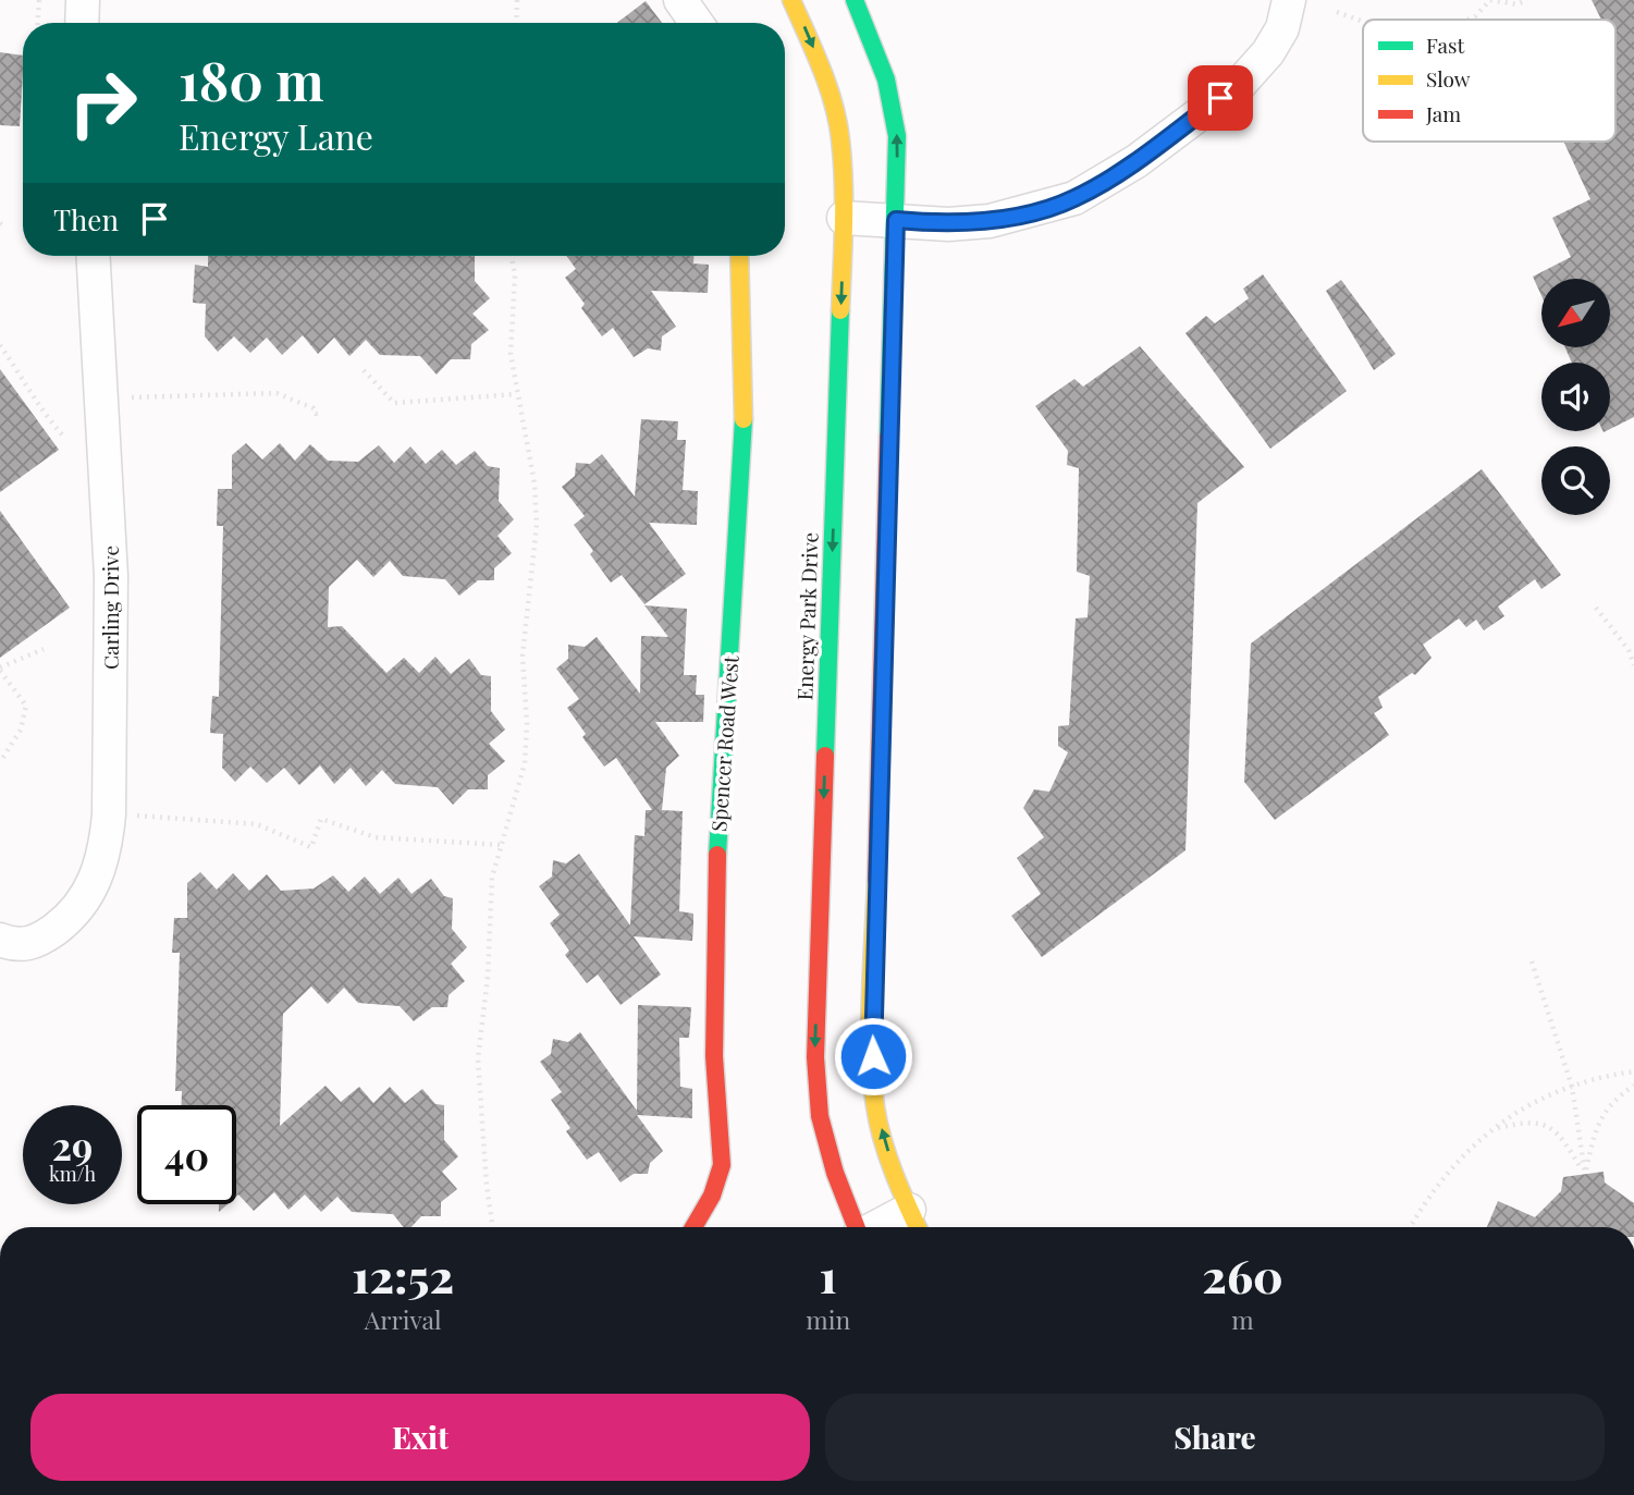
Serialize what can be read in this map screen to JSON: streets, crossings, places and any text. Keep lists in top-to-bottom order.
{
  "streets": {
    "street": ["Carling Drive", "Energy Park Drive", "Spencer Road West"]
  },
  "legend": ["Fast", "Slow", "Jam"],
  "north": "bottom left",
  "page": {
    "turn": ["180 m", "Energy Lane"],
    "then": "Then",
    "speed": "29 km/h",
    "limit": "40",
    "eta": [
      "12:52",
      "Arrival",
      "1",
      "min",
      "260",
      "m"
    ],
    "buttons": ["Exit", "Share"]
  }
}
